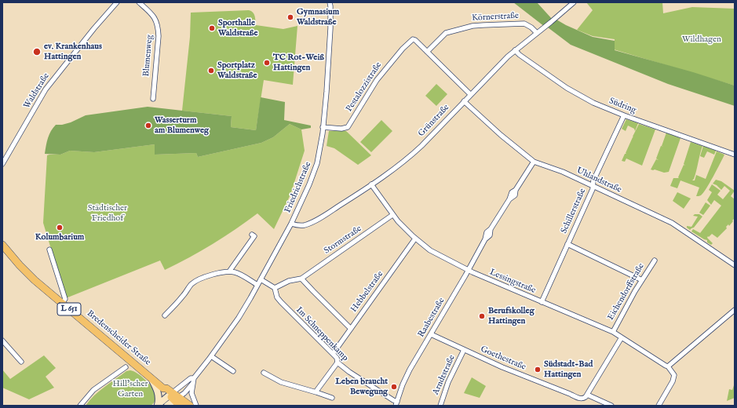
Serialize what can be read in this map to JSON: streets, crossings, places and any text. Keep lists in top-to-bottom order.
{
  "streets": {
    "main road": ["L 651", "Bredenscheider Straße"],
    "street": [
      "Körnerstraße",
      "Blumenweg",
      "Pestalozzistraße",
      "Waldstraße",
      "Südring",
      "Grünstraße",
      "Uhlandstraße",
      "Friedrichstraße",
      "Schillerstraße",
      "Stormstraße",
      "Lessingstraße",
      "Hebbelstraße",
      "Eichendorffstraße",
      "Raabestraße",
      "Im Schneppenkamp",
      "Goethestraße",
      "Arndtstraße"
    ]
  },
  "crossings": [
    ["Körnerstraße", "Pestalozzistraße"],
    ["Körnerstraße", "Grünstraße"],
    ["Pestalozzistraße", "Friedrichstraße"],
    ["Südring", "Grünstraße"],
    ["Südring", "Schillerstraße"],
    ["Grünstraße", "Uhlandstraße"],
    ["Grünstraße", "Friedrichstraße"],
    ["Grünstraße", "Lessingstraße"],
    ["Uhlandstraße", "Schillerstraße"],
    ["Uhlandstraße", "Raabestraße"],
    ["Friedrichstraße", "L 651"],
    ["Friedrichstraße", "Bredenscheider Straße"],
    ["Schillerstraße", "Lessingstraße"],
    ["Schillerstraße", "Eichendorffstraße"],
    ["Stormstraße", "Lessingstraße"],
    ["Lessingstraße", "Hebbelstraße"],
    ["Lessingstraße", "Eichendorffstraße"],
    ["Lessingstraße", "Raabestraße"],
    ["Hebbelstraße", "Im Schneppenkamp"],
    ["L 651", "Bredenscheider Straße"],
    ["Raabestraße", "Im Schneppenkamp"],
    ["Raabestraße", "Goethestraße"],
    ["Goethestraße", "Arndtstraße"]
  ],
  "parks": ["Wildhagen", "Städtischer Friedhof", "Hill’scher Garten"],
  "places": [
    "Gymnasium Waldstraße",
    "Sporthalle Waldstraße",
    "ev. Krankenhaus Hattingen",
    "TC Rot-Weiß Hattingen",
    "Sportplatz Waldstraße",
    "Wasserturm am Blumenweg",
    "Kolumbarium",
    "Berufskolleg Hattingen",
    "Südstadt-Bad Hattingen",
    "Leben braucht Bewegung"
  ]
}
